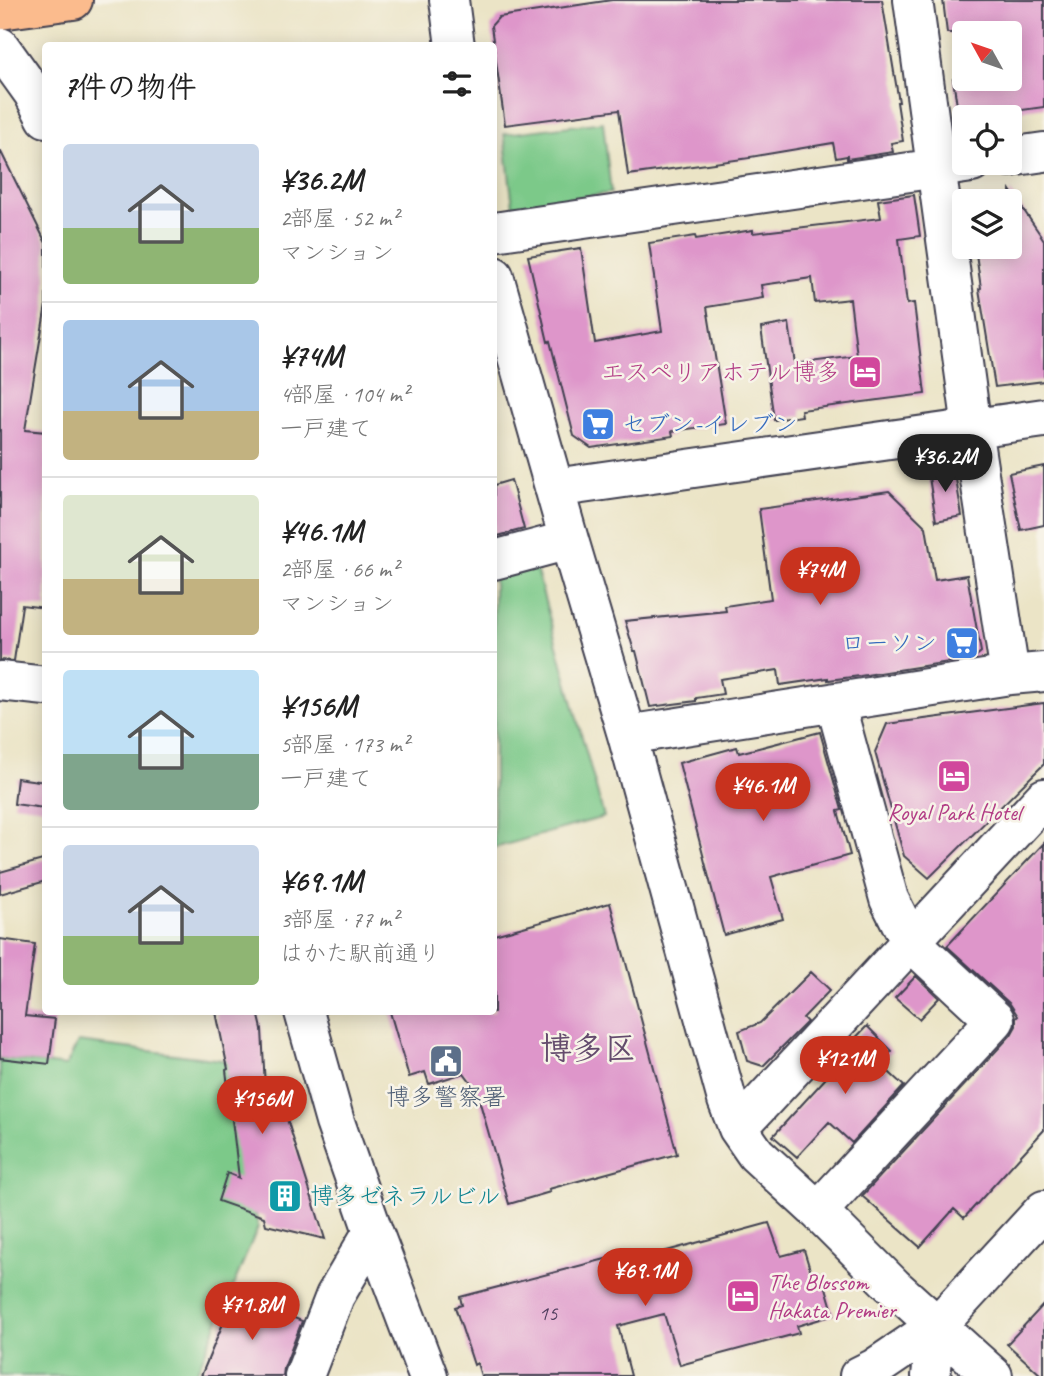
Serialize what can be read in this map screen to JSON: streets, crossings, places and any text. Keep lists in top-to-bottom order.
{
  "districts": ["博多区"],
  "places": {
    "hotel": ["エスペリアホテル博多", "Royal Park Hotel", "The Blossom Hakata Premier"],
    "supermarket": ["セブン-イレブン", "ローソン"],
    "public building": ["博多警察署"],
    "building": ["博多ゼネラルビル"]
  },
  "house_numbers": ["15"],
  "north": "top left",
  "page": {
    "heading": "7件の物件",
    "list": [
      {
        "name": "¥36.2M",
        "note": "2部屋 · 52 m² · マンション"
      },
      {
        "name": "¥74M",
        "note": "4部屋 · 104 m² · 一戸建て"
      },
      {
        "name": "¥46.1M",
        "note": "2部屋 · 66 m² · マンション"
      },
      {
        "name": "¥156M",
        "note": "5部屋 · 173 m² · 一戸建て"
      },
      {
        "name": "¥69.1M",
        "note": "3部屋 · 77 m² · はかた駅前通り"
      }
    ],
    "price": [
      "¥36.2M",
      "¥74M",
      "¥46.1M",
      "¥121M",
      "¥156M",
      "¥69.1M",
      "¥71.8M"
    ]
  }
}
